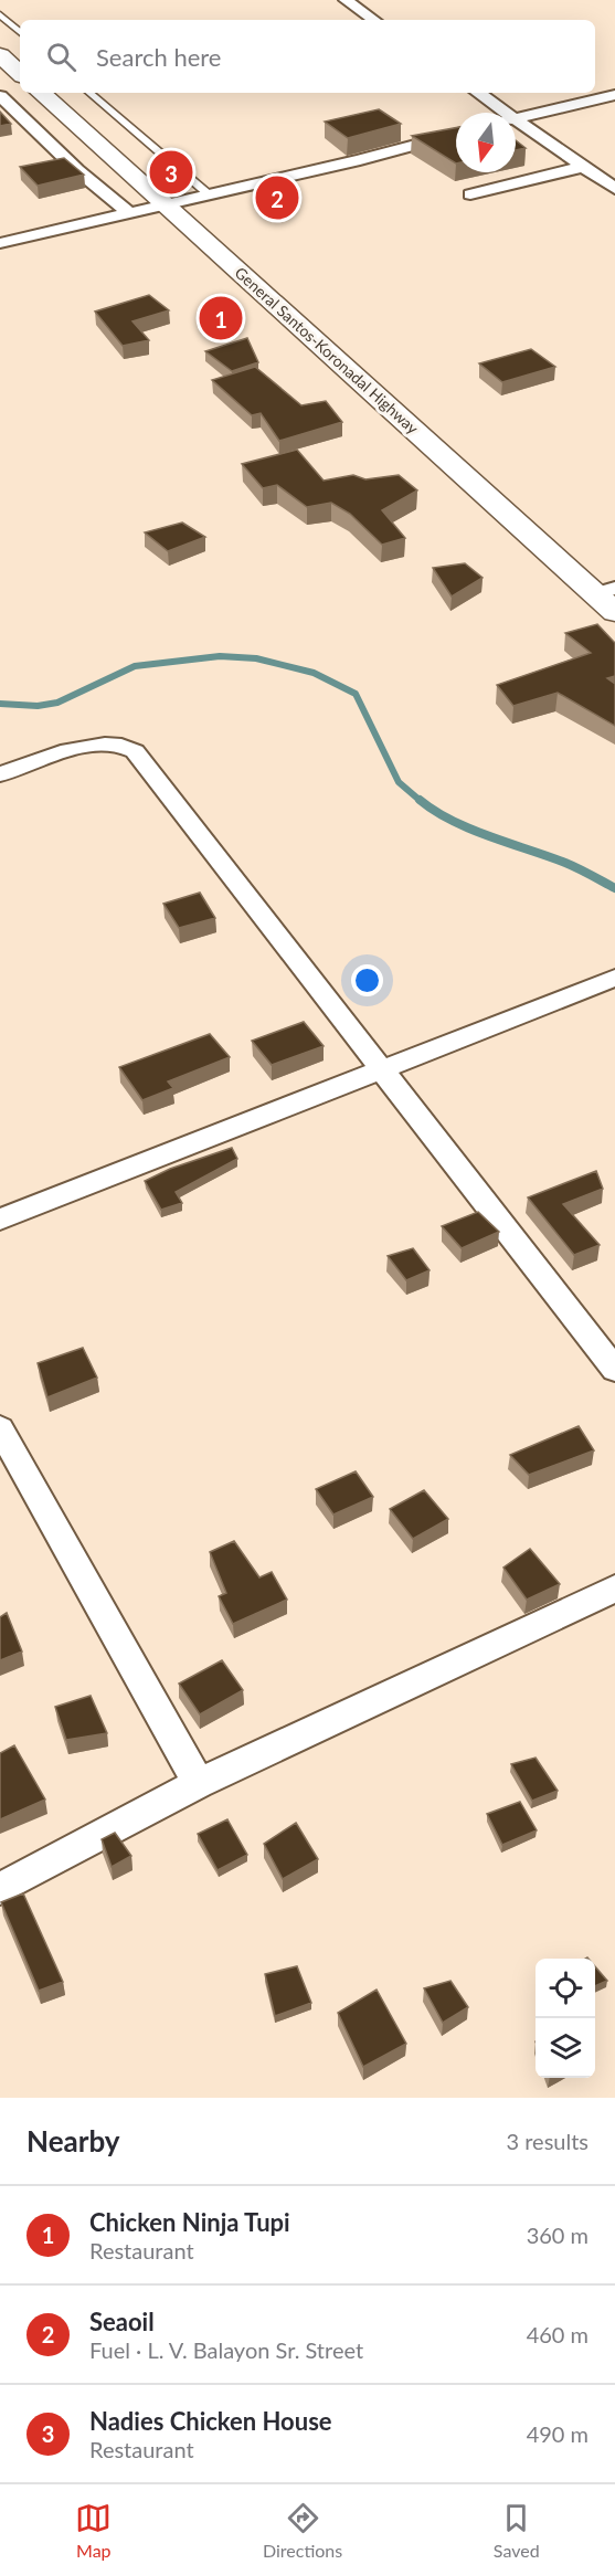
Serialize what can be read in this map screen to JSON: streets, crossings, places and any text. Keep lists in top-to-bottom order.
{
  "streets": {
    "highway": ["General Santos-Koronadal Highway"]
  },
  "north": "bottom",
  "page": {
    "search": "Search here",
    "pins": ["3", "2", "1"],
    "heading": ["Nearby", "3 results"],
    "list": [
      {
        "mark": "1",
        "name": "Chicken Ninja Tupi",
        "note": "Restaurant",
        "value": "360 m"
      },
      {
        "mark": "2",
        "name": "Seaoil",
        "note": "Fuel · L. V. Balayon Sr. Street",
        "value": "460 m"
      },
      {
        "mark": "3",
        "name": "Nadies Chicken House",
        "note": "Restaurant",
        "value": "490 m"
      }
    ],
    "nav": ["Map", "Directions", "Saved"]
  }
}
